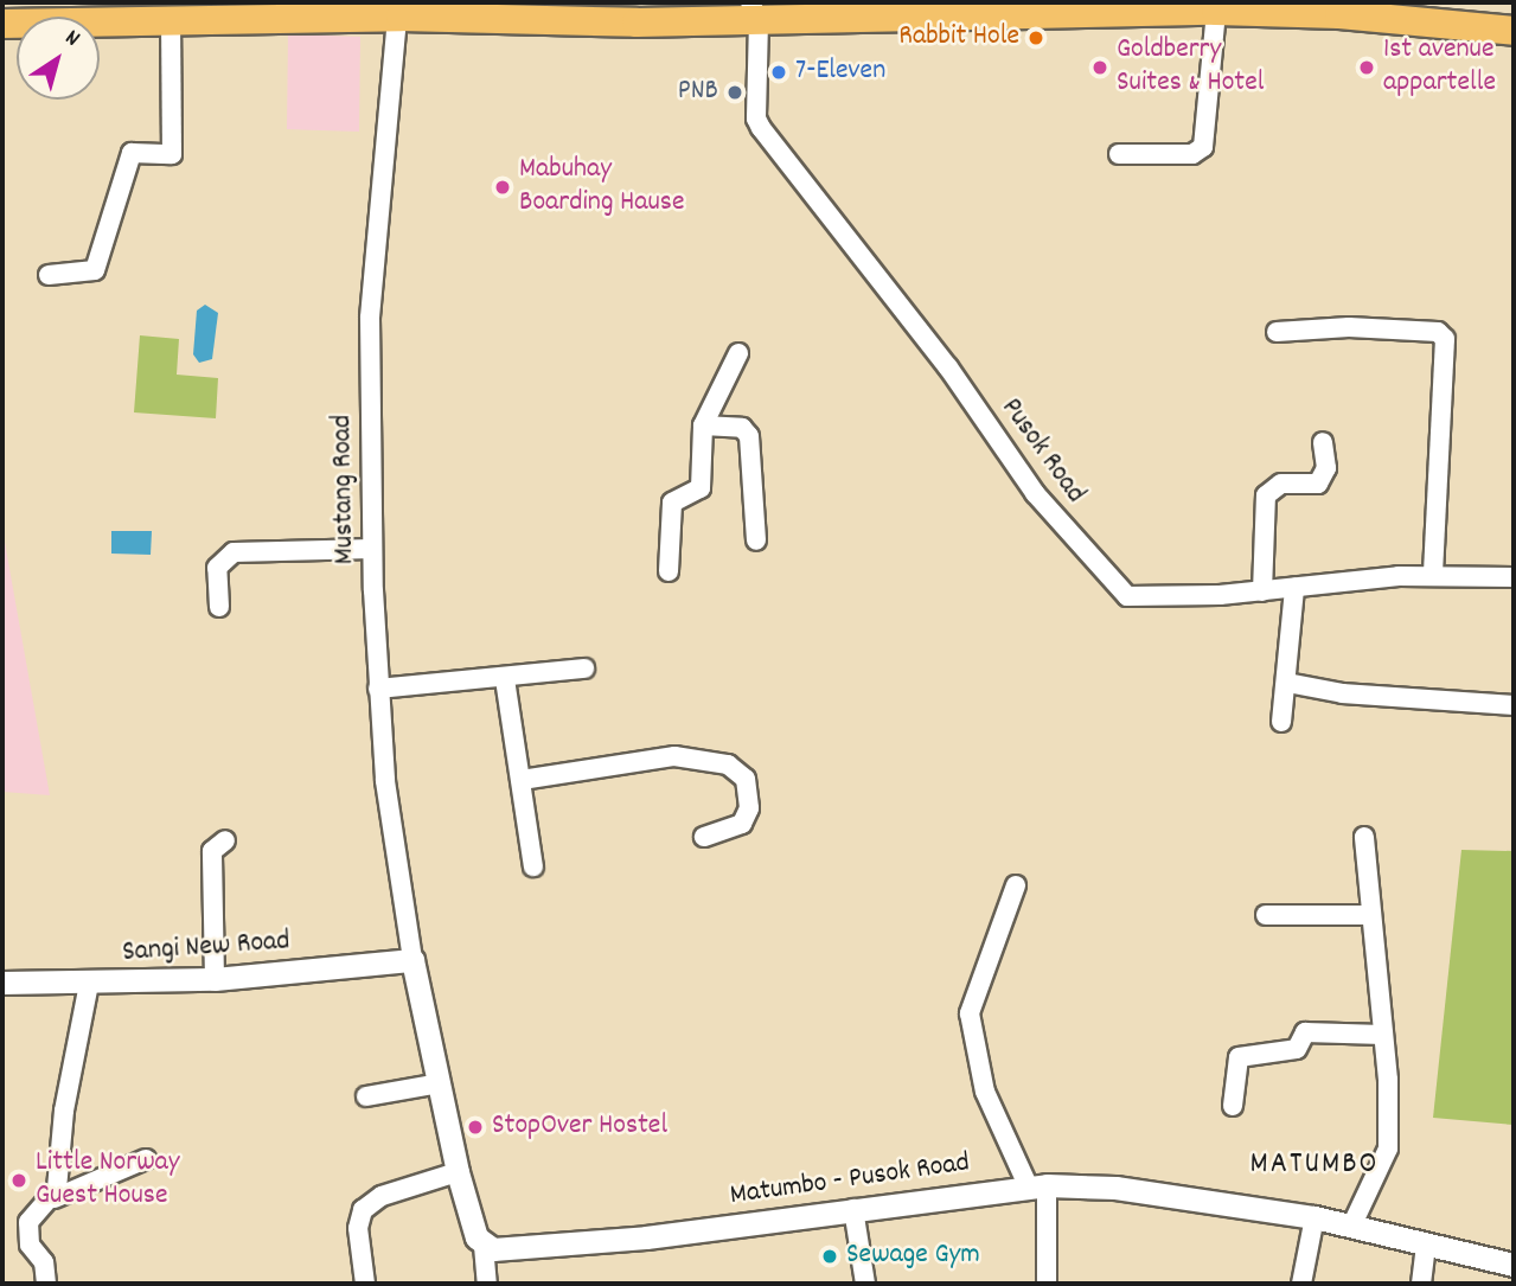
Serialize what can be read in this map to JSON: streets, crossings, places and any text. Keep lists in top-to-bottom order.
{
  "streets": {
    "street": [
      "Pusok Road",
      "Mustang Road",
      "Sangi New Road",
      "Matumbo - Pusok Road"
    ]
  },
  "crossings": [
    ["Mustang Road", "Sangi New Road"]
  ],
  "districts": ["MATUMBO"],
  "places": [
    "Rabbit Hole",
    "Goldberry Suites & Hotel",
    "1st avenue appartelle",
    "7-Eleven",
    "PNB",
    "Mabuhay Boarding Hause",
    "StopOver Hostel",
    "Little Norway Guest House",
    "Sewage Gym"
  ],
  "north": "top right"
}
